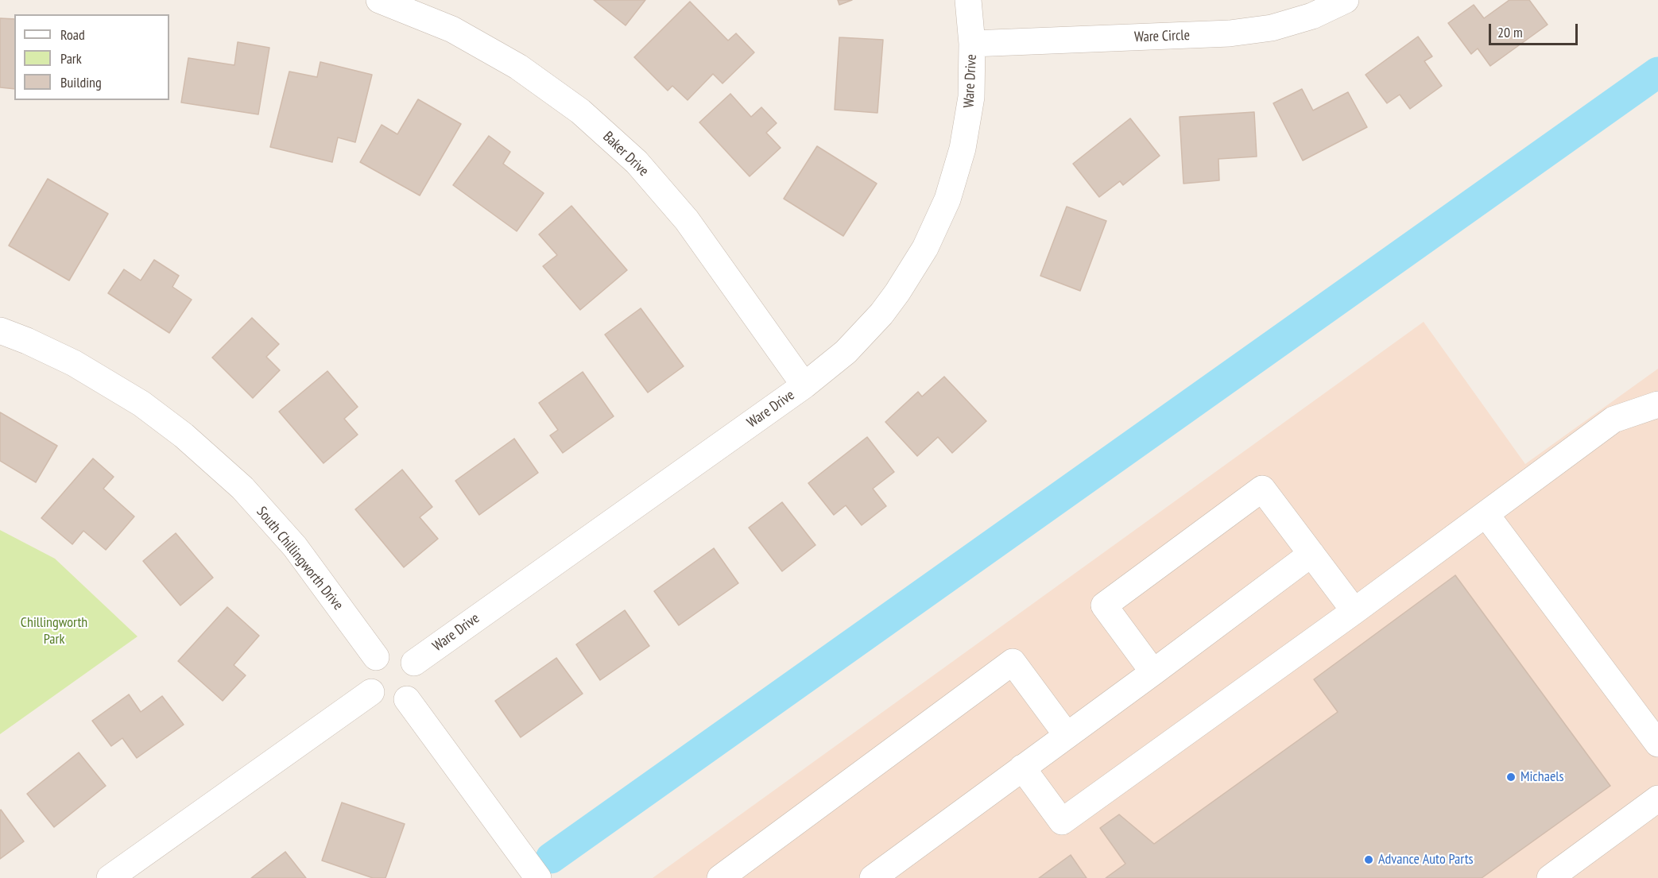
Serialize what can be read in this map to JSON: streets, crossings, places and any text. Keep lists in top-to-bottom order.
{
  "streets": {
    "street": [
      "Ware Circle",
      "Ware Drive",
      "Baker Drive",
      "South Chillingworth Drive"
    ]
  },
  "crossings": [
    ["Ware Circle", "Ware Drive"],
    ["Ware Drive", "Baker Drive"],
    ["Ware Drive", "South Chillingworth Drive"]
  ],
  "parks": ["Chillingworth Park"],
  "places": ["Michaels", "Advance Auto Parts"],
  "legend": ["Road", "Park", "Building"],
  "scale_bar": "20 m"
}
